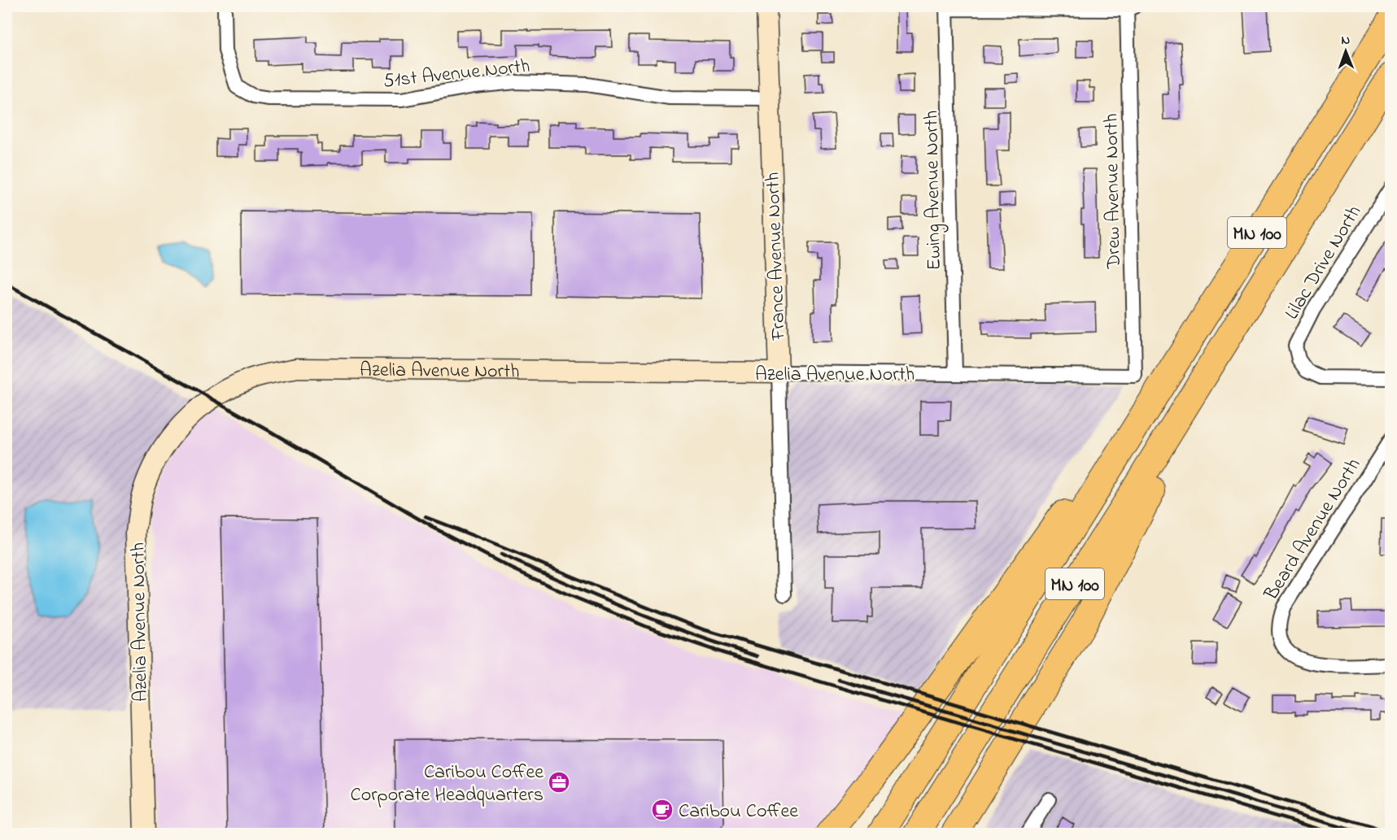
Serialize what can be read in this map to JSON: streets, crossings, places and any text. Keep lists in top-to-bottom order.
{
  "streets": {
    "highway": ["MN 100"],
    "street": [
      "51st Avenue North",
      "Ewing Avenue North",
      "Drew Avenue North",
      "France Avenue North",
      "Lilac Drive North",
      "Azelia Avenue North",
      "Beard Avenue North"
    ]
  },
  "crossings": [
    ["51st Avenue North", "France Avenue North"],
    ["Ewing Avenue North", "Azelia Avenue North"],
    ["Drew Avenue North", "Azelia Avenue North"],
    ["France Avenue North", "Azelia Avenue North"]
  ],
  "places": {
    "office": ["Caribou Coffee Corporate Headquarters"],
    "cafe": ["Caribou Coffee"]
  },
  "north": "top"
}
